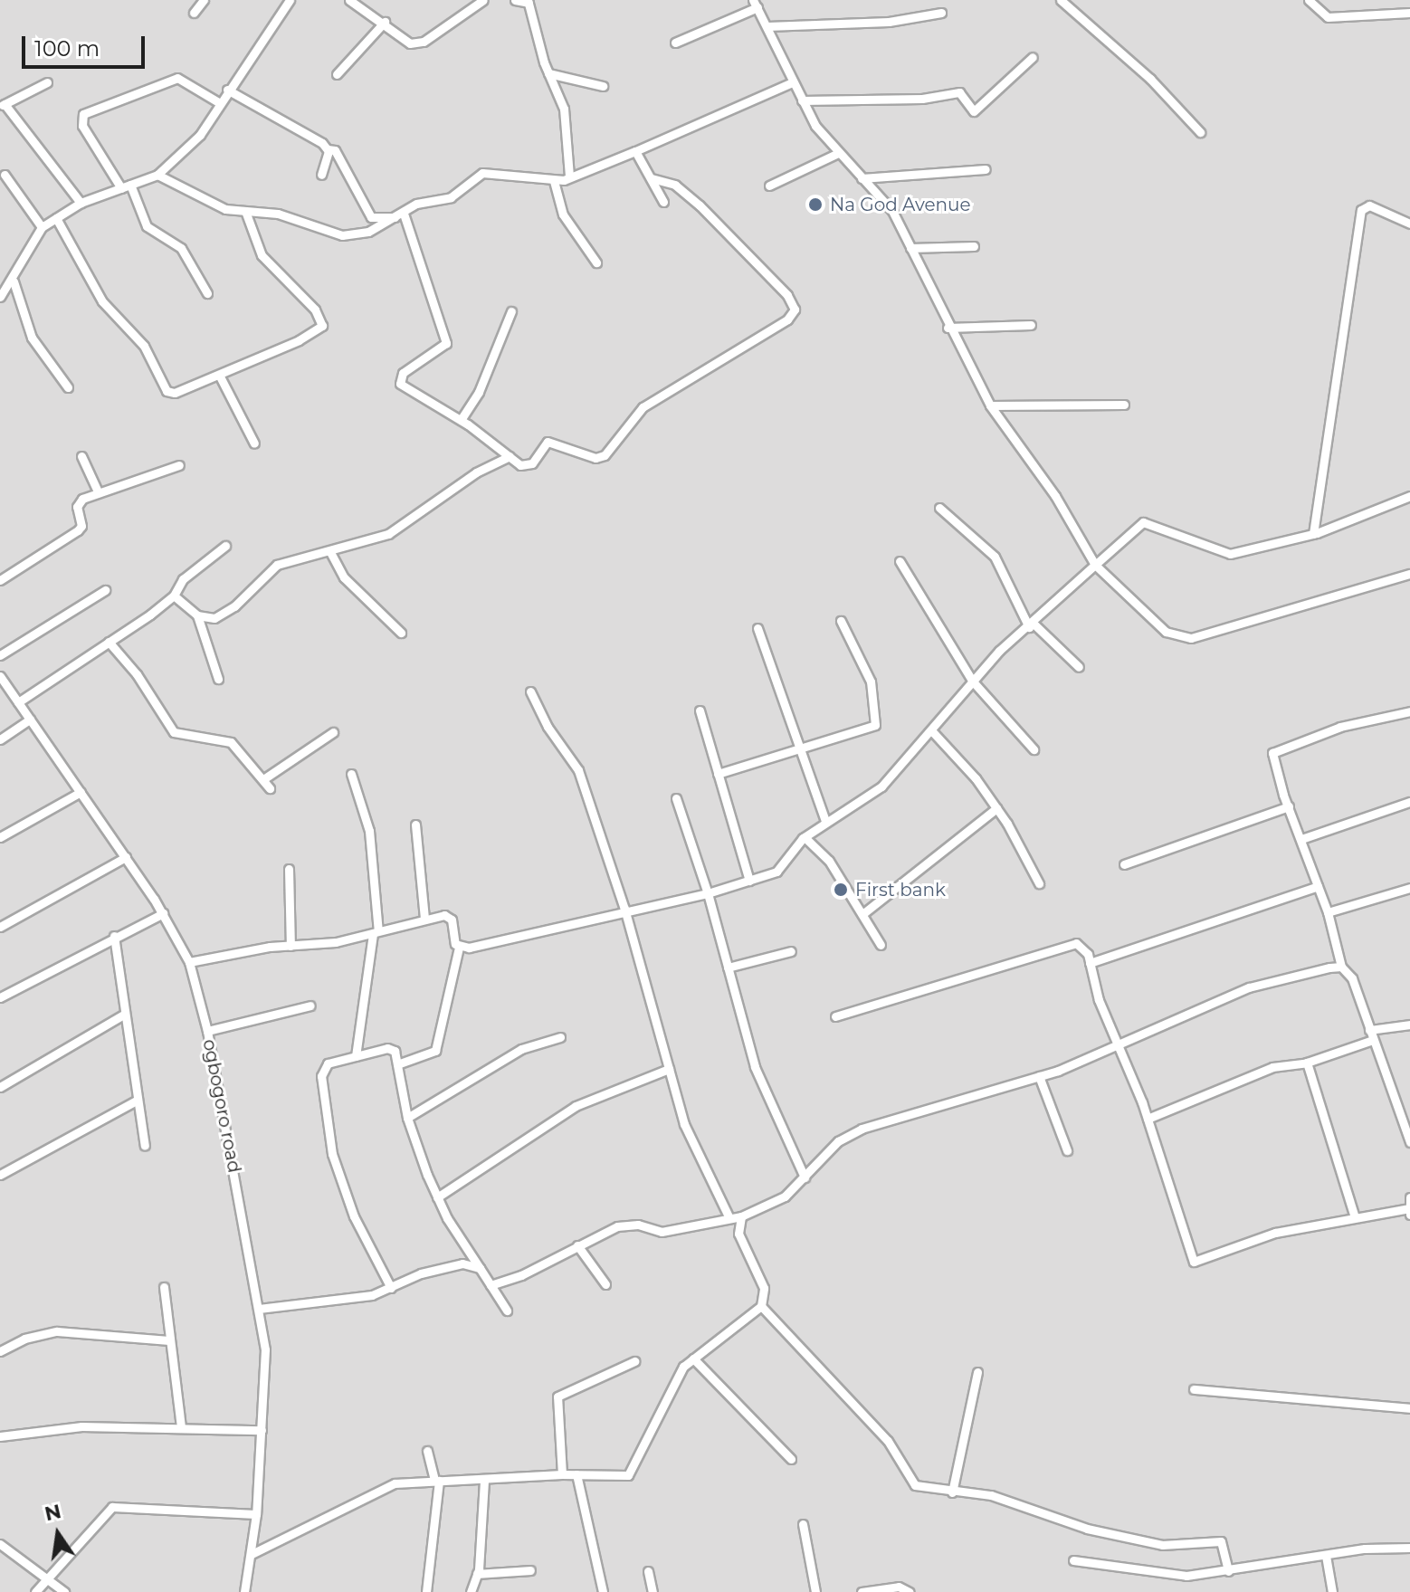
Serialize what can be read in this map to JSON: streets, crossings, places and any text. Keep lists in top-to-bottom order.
{
  "streets": {
    "street": ["ogbogoro road"]
  },
  "places": ["Na God Avenue", "First bank"],
  "scale_bar": "100 m",
  "north": "top"
}
